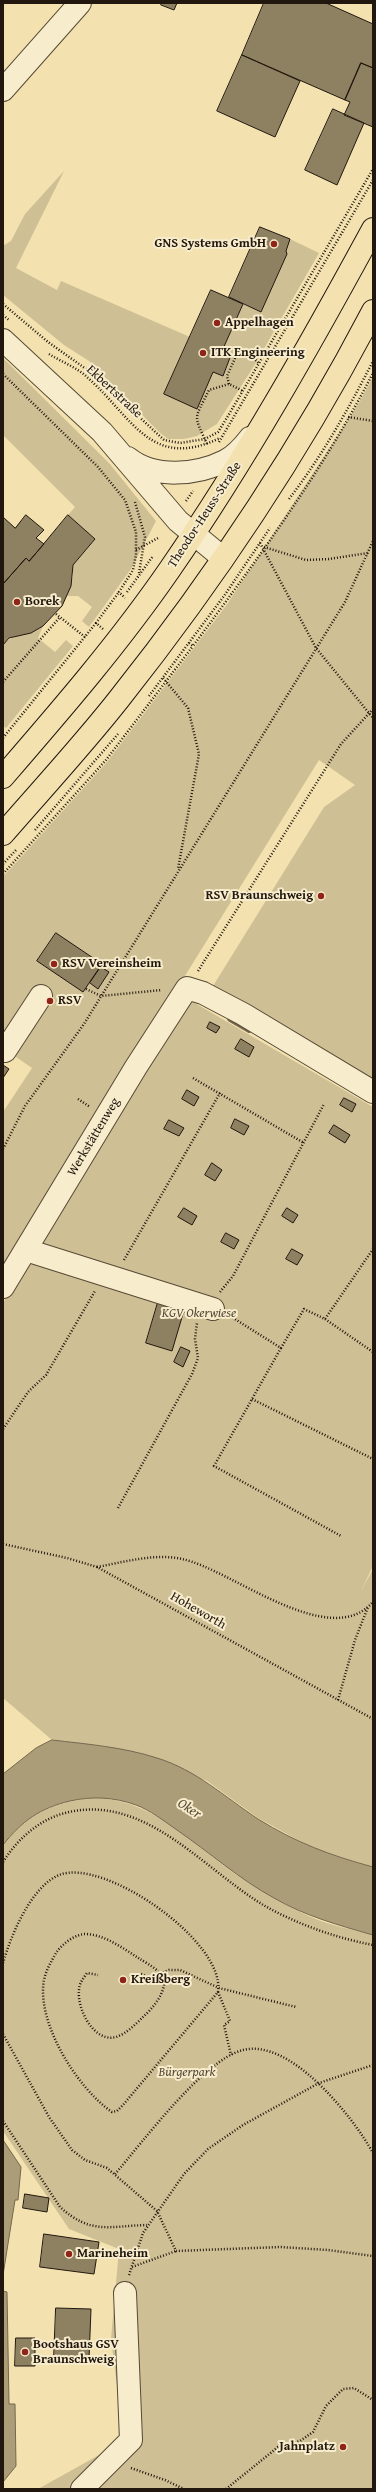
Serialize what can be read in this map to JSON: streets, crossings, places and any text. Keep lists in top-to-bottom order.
{
  "streets": {
    "main road": ["Theodor-Heuss-Straße"],
    "street": ["Werkstättenweg"],
    "path": ["Ekbertstraße", "Hoheworth"]
  },
  "water": ["Oker"],
  "parks": ["KGV Okerwiese", "Bürgerpark"],
  "places": [
    "GNS Systems GmbH",
    "Appelhagen",
    "ITK Engineering",
    "Borek",
    "RSV Braunschweig",
    "RSV Vereinsheim",
    "RSV",
    "Kreißberg",
    "Marineheim",
    "Bootshaus GSV Braunschweig",
    "Jahnplatz"
  ]
}
